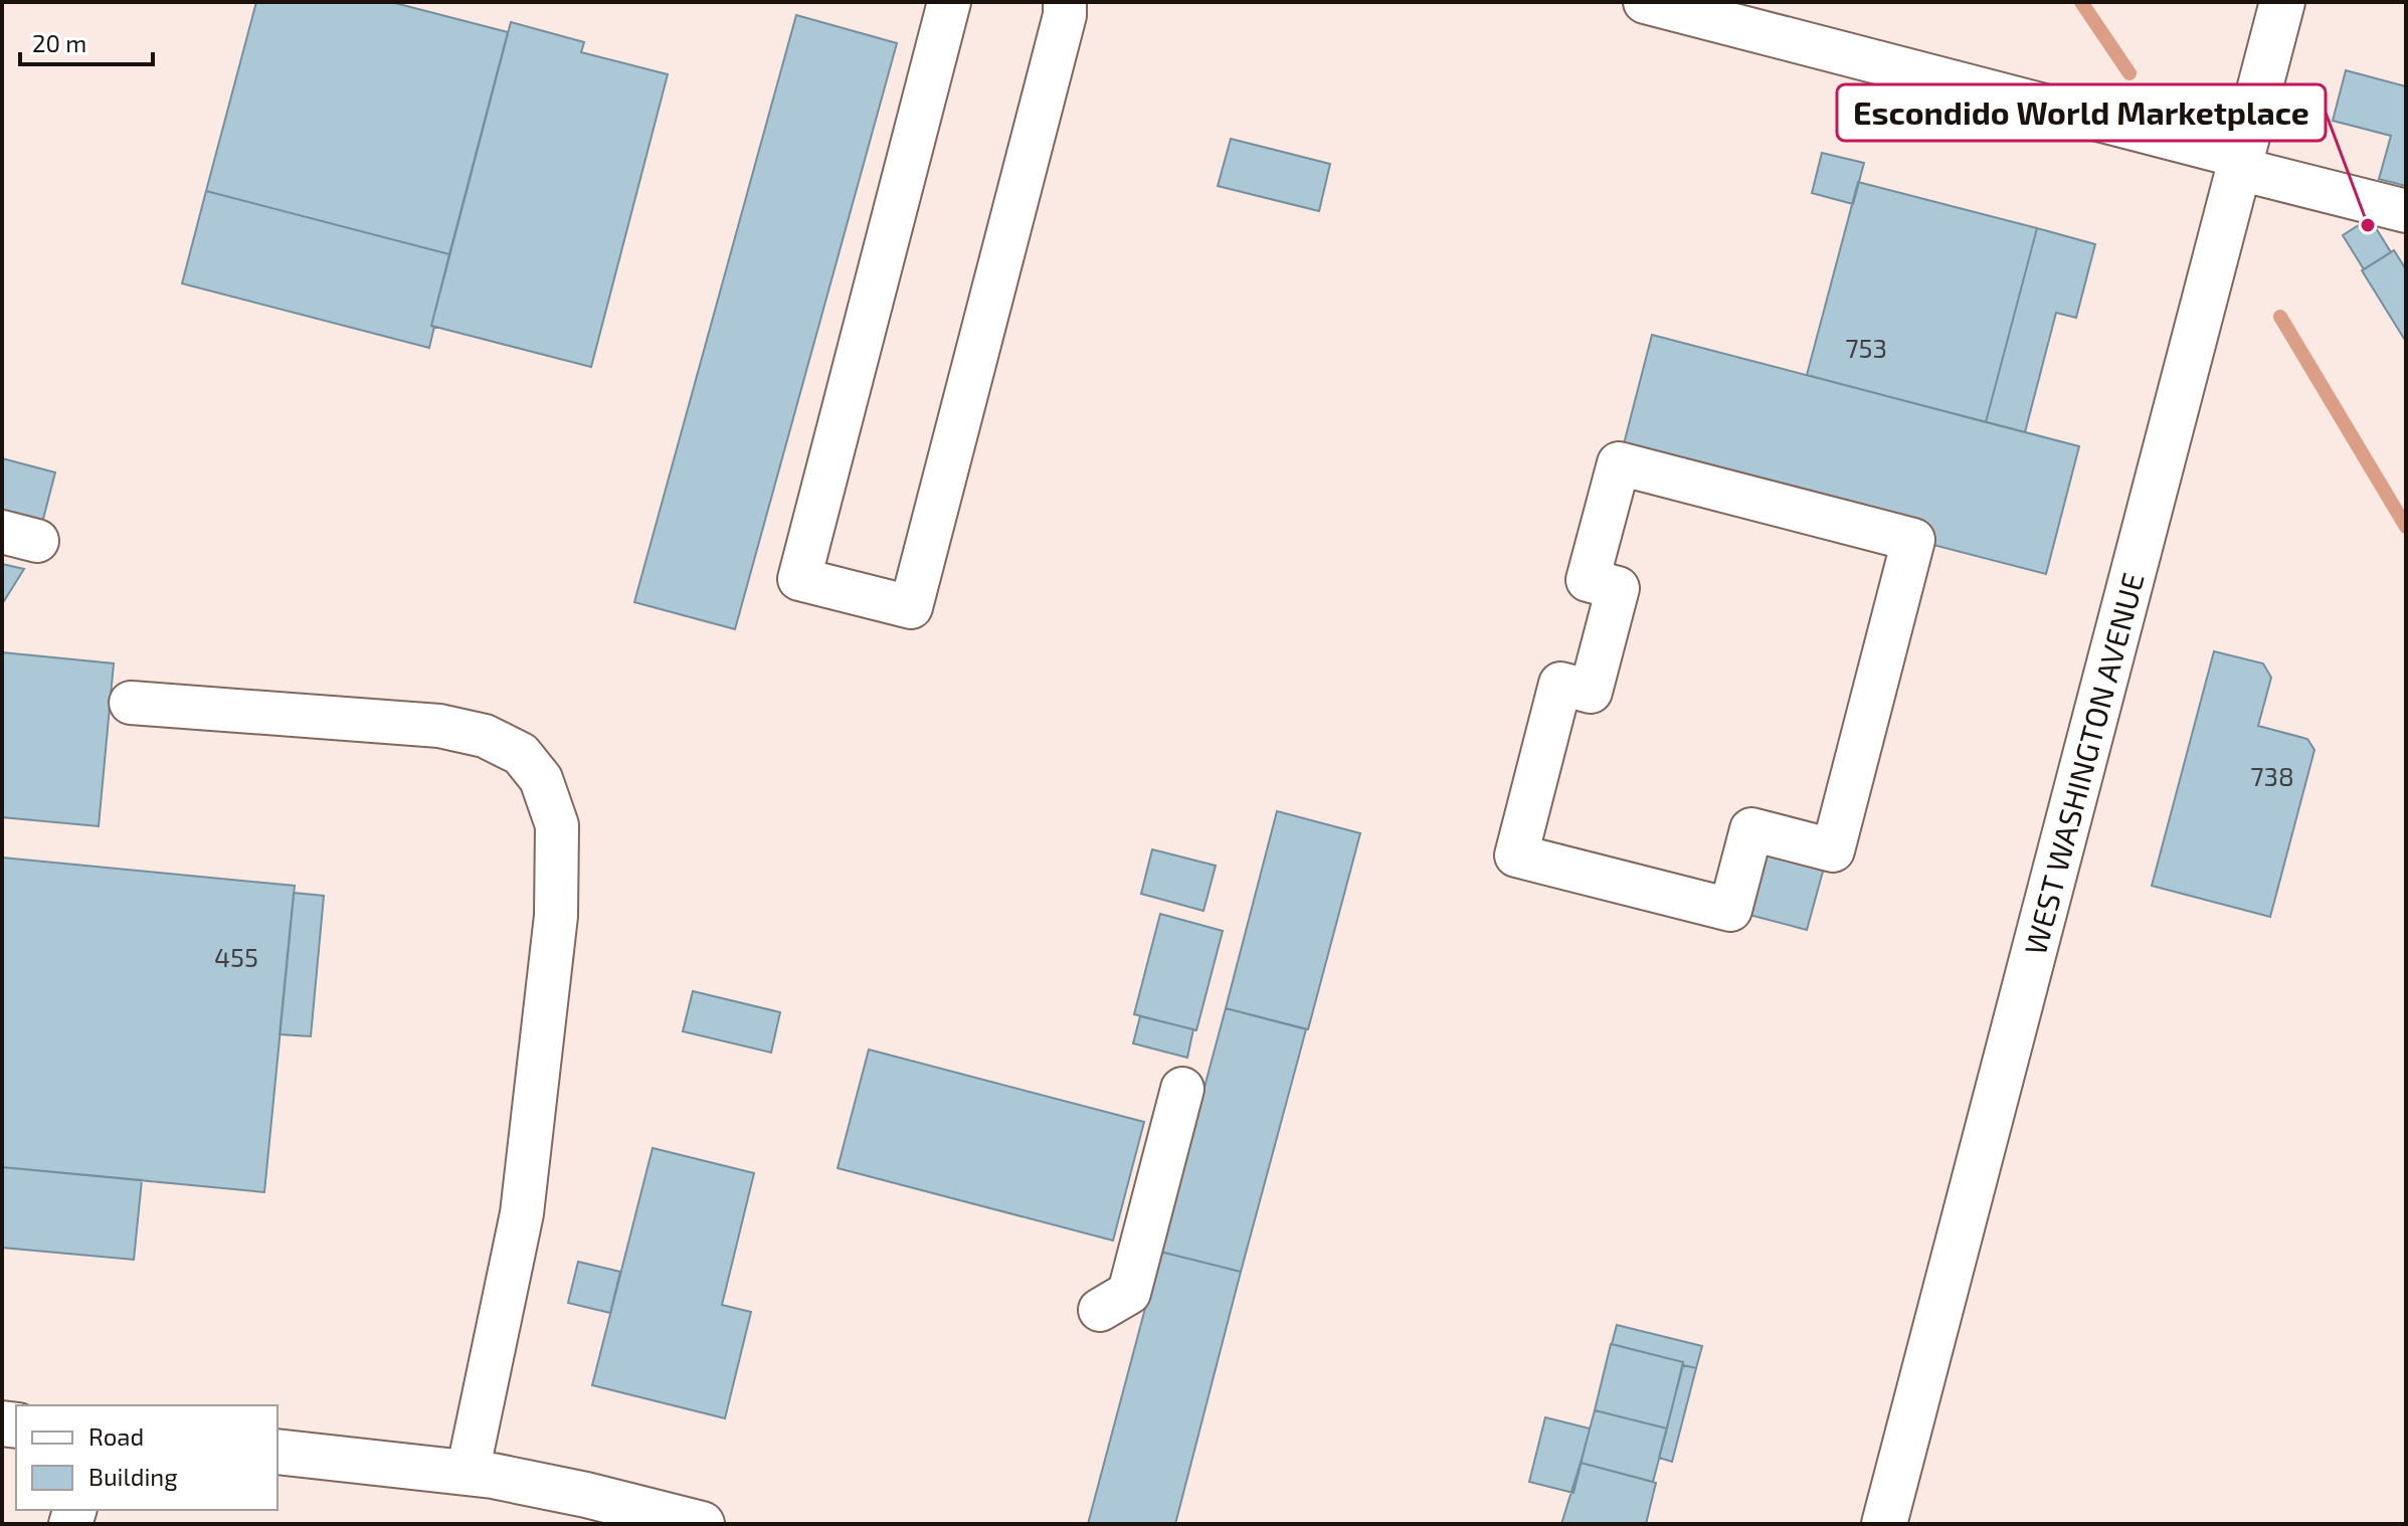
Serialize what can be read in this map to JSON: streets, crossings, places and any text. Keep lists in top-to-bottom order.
{
  "streets": {
    "main road": ["WEST WASHINGTON AVENUE"]
  },
  "places": ["Escondido World Marketplace"],
  "house_numbers": ["753", "738", "455"],
  "legend": ["Road", "Building"],
  "scale_bar": "20 m"
}
